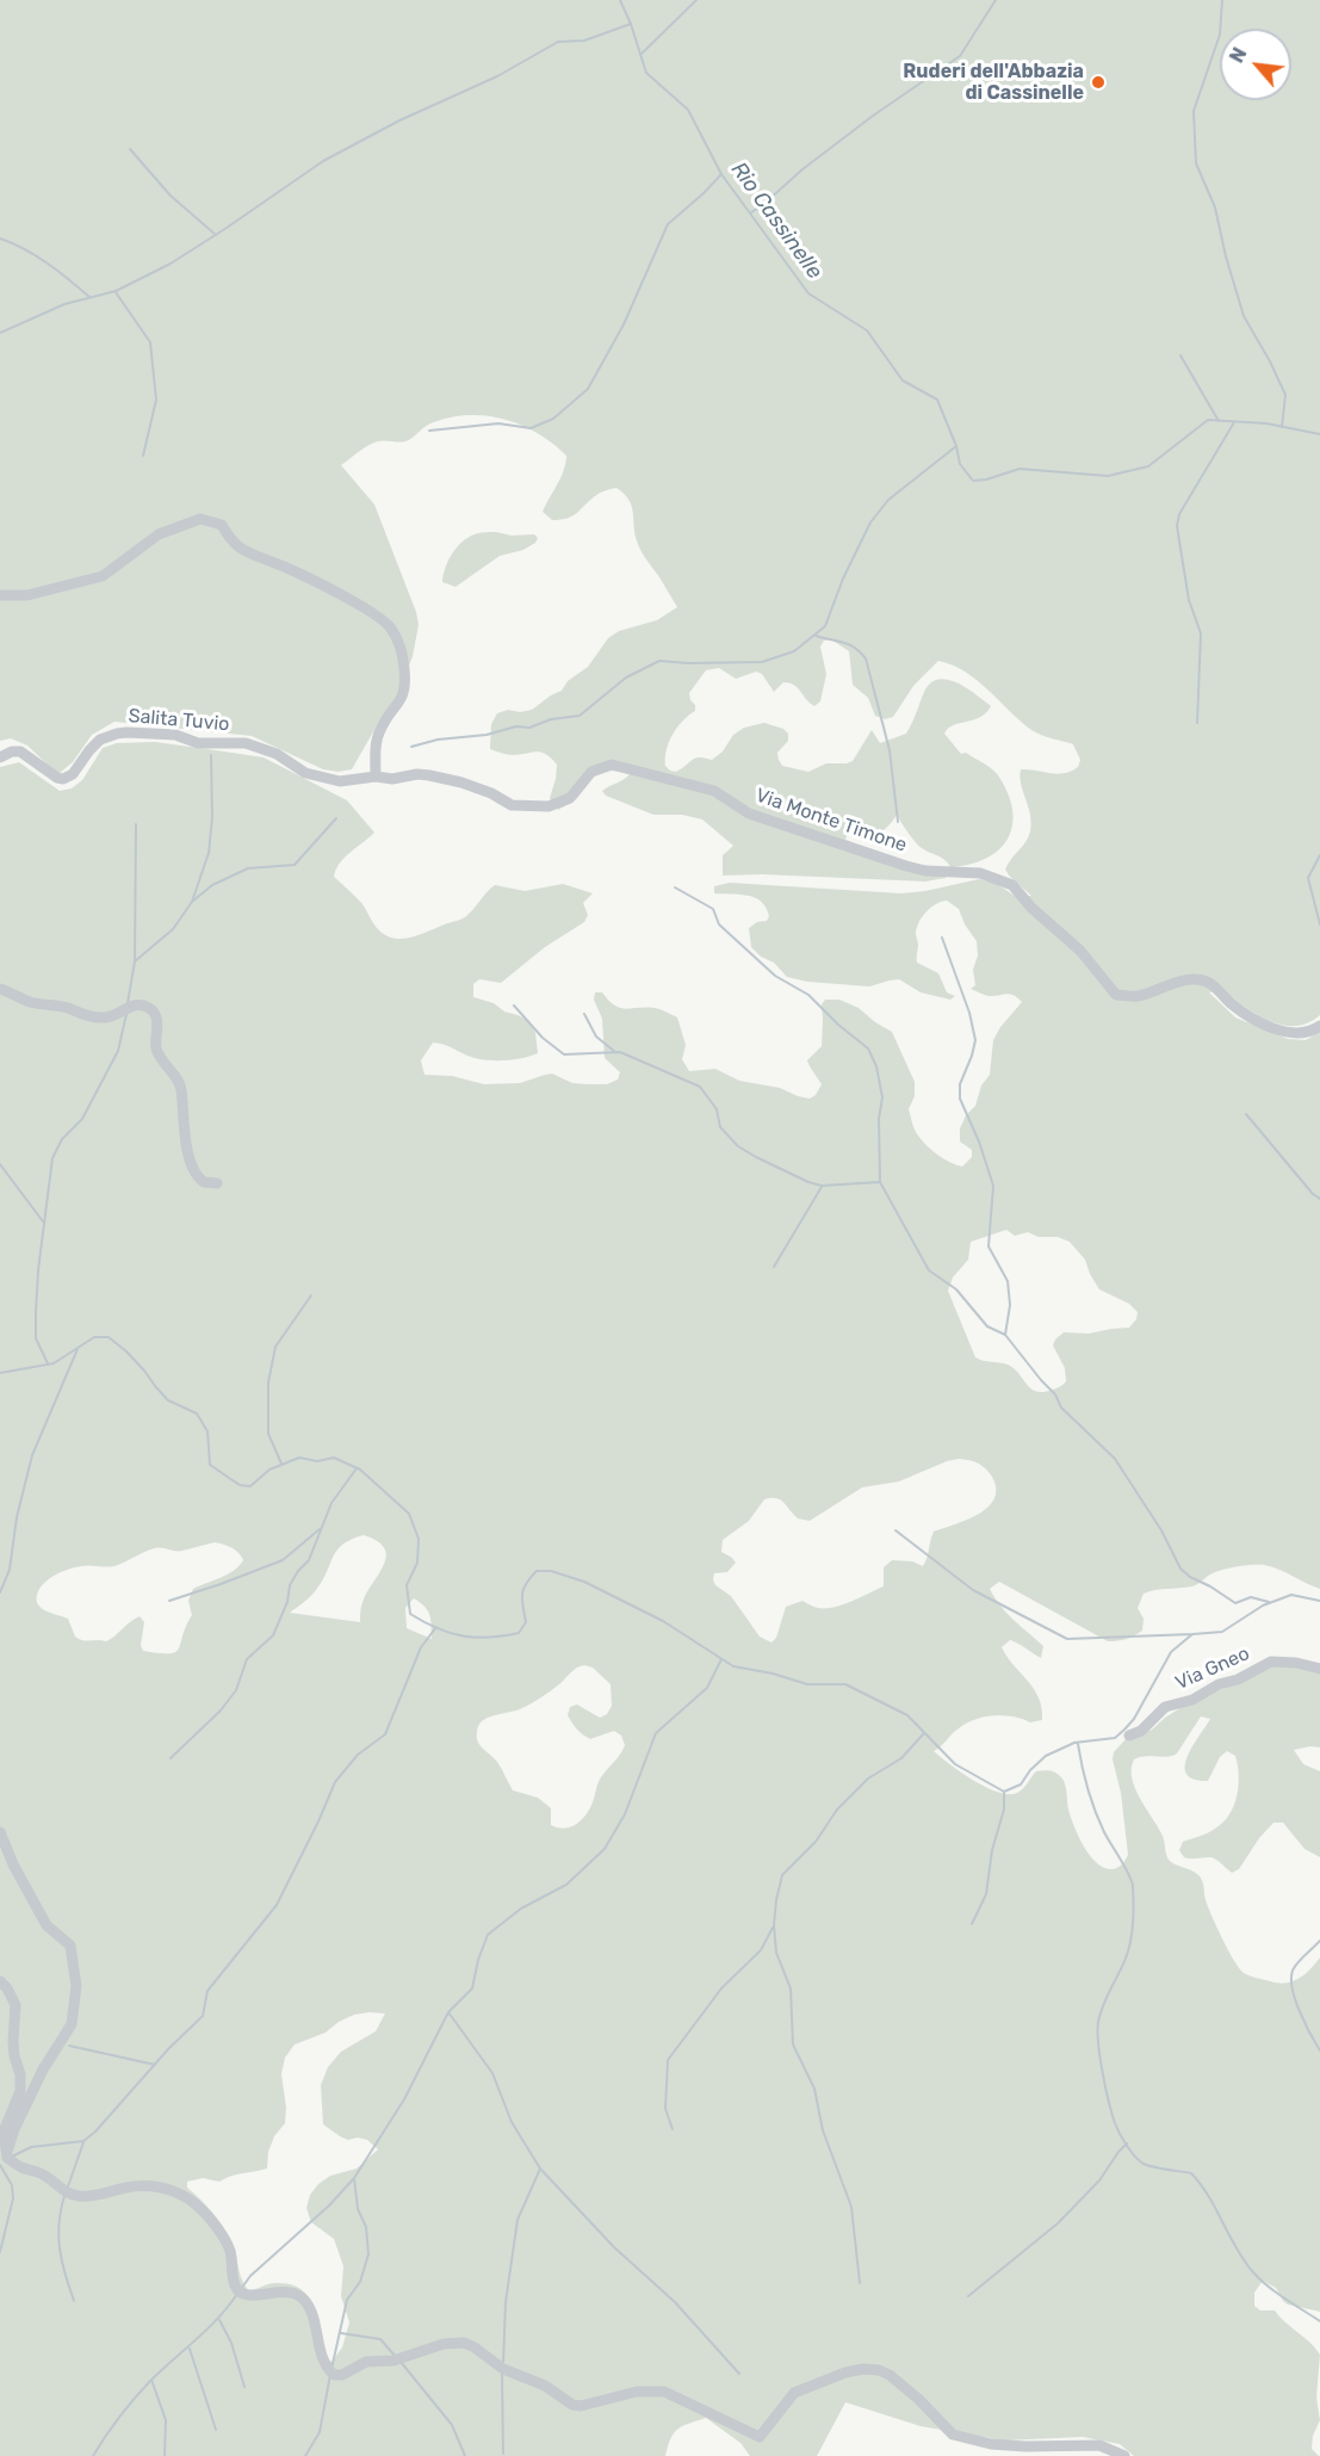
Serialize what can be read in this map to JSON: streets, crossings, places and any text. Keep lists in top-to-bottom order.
{
  "streets": {
    "street": ["Salita Tuvio", "Via Monte Timone", "Via Gneo"]
  },
  "crossings": [
    ["Salita Tuvio", "Via Monte Timone"]
  ],
  "water": ["Rio Cassinelle"],
  "places": ["Ruderi dell'Abbazia di Cassinelle"],
  "north": "top left"
}
